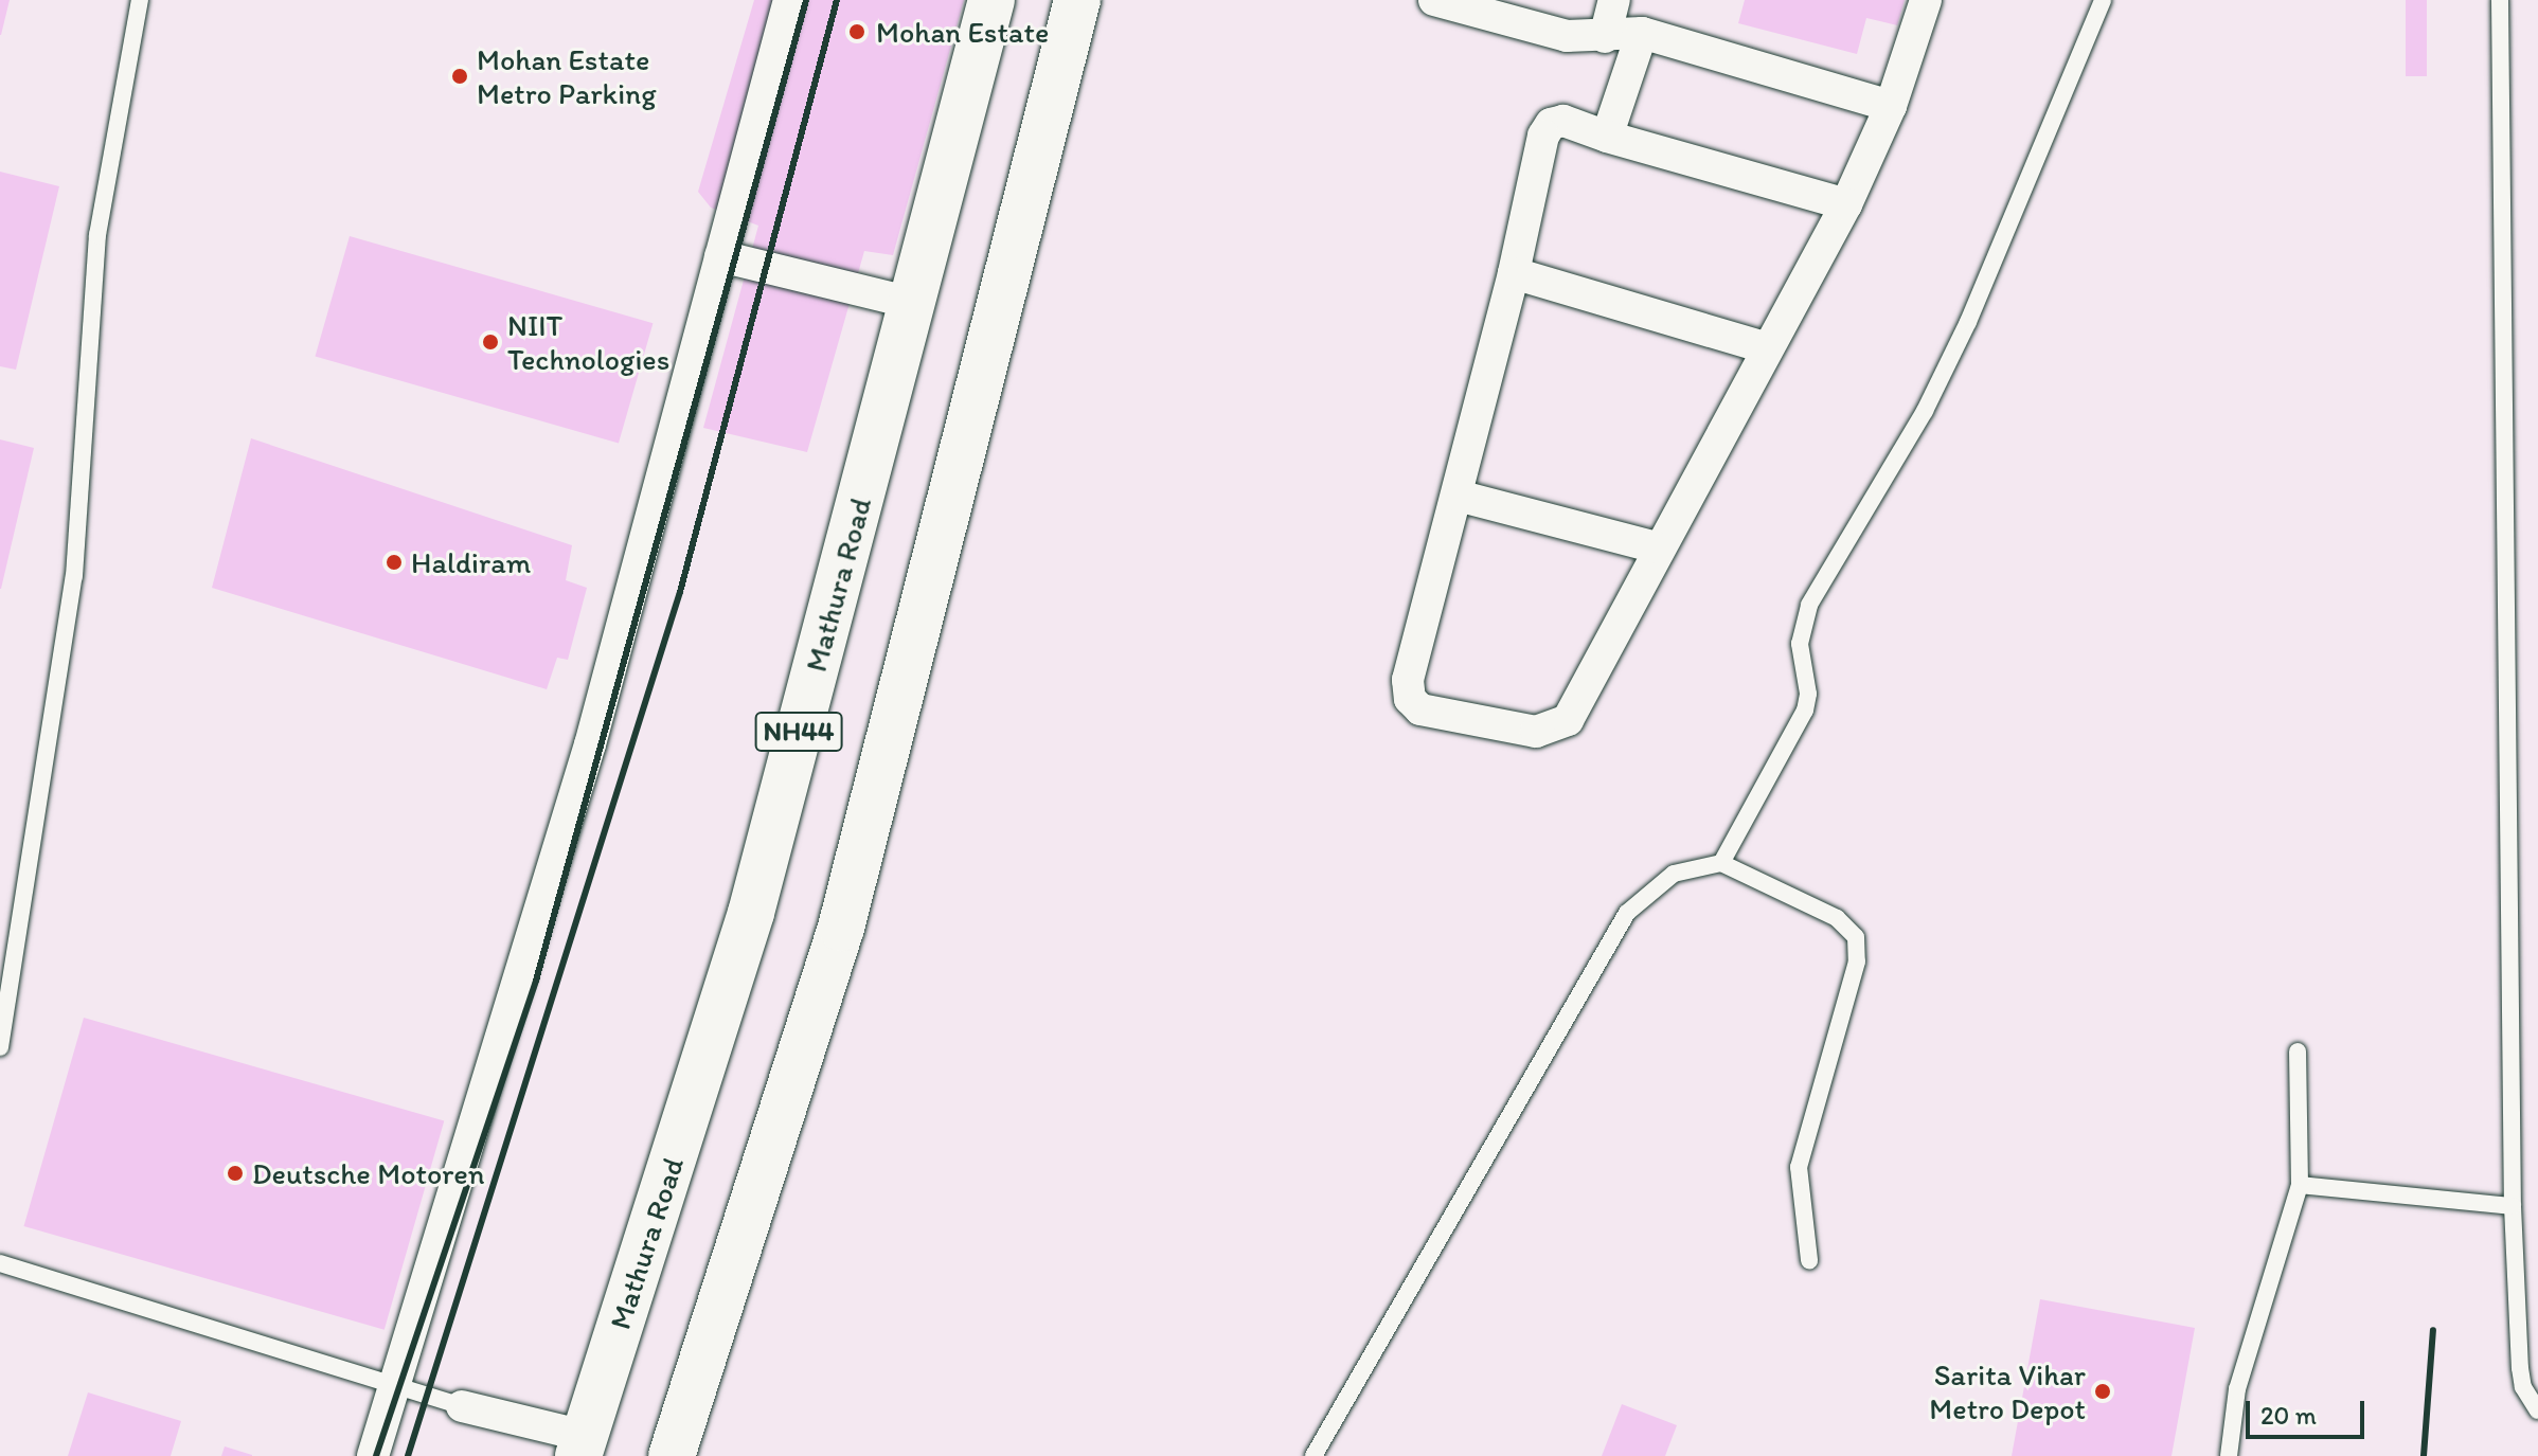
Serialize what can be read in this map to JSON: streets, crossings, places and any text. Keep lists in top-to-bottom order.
{
  "streets": {
    "highway": ["Mathura Road", "NH44"]
  },
  "places": [
    "Mohan Estate",
    "Mohan Estate Metro Parking",
    "NIIT Technologies",
    "Haldiram",
    "Deutsche Motoren",
    "Sarita Vihar Metro Depot"
  ],
  "scale_bar": "20 m"
}
